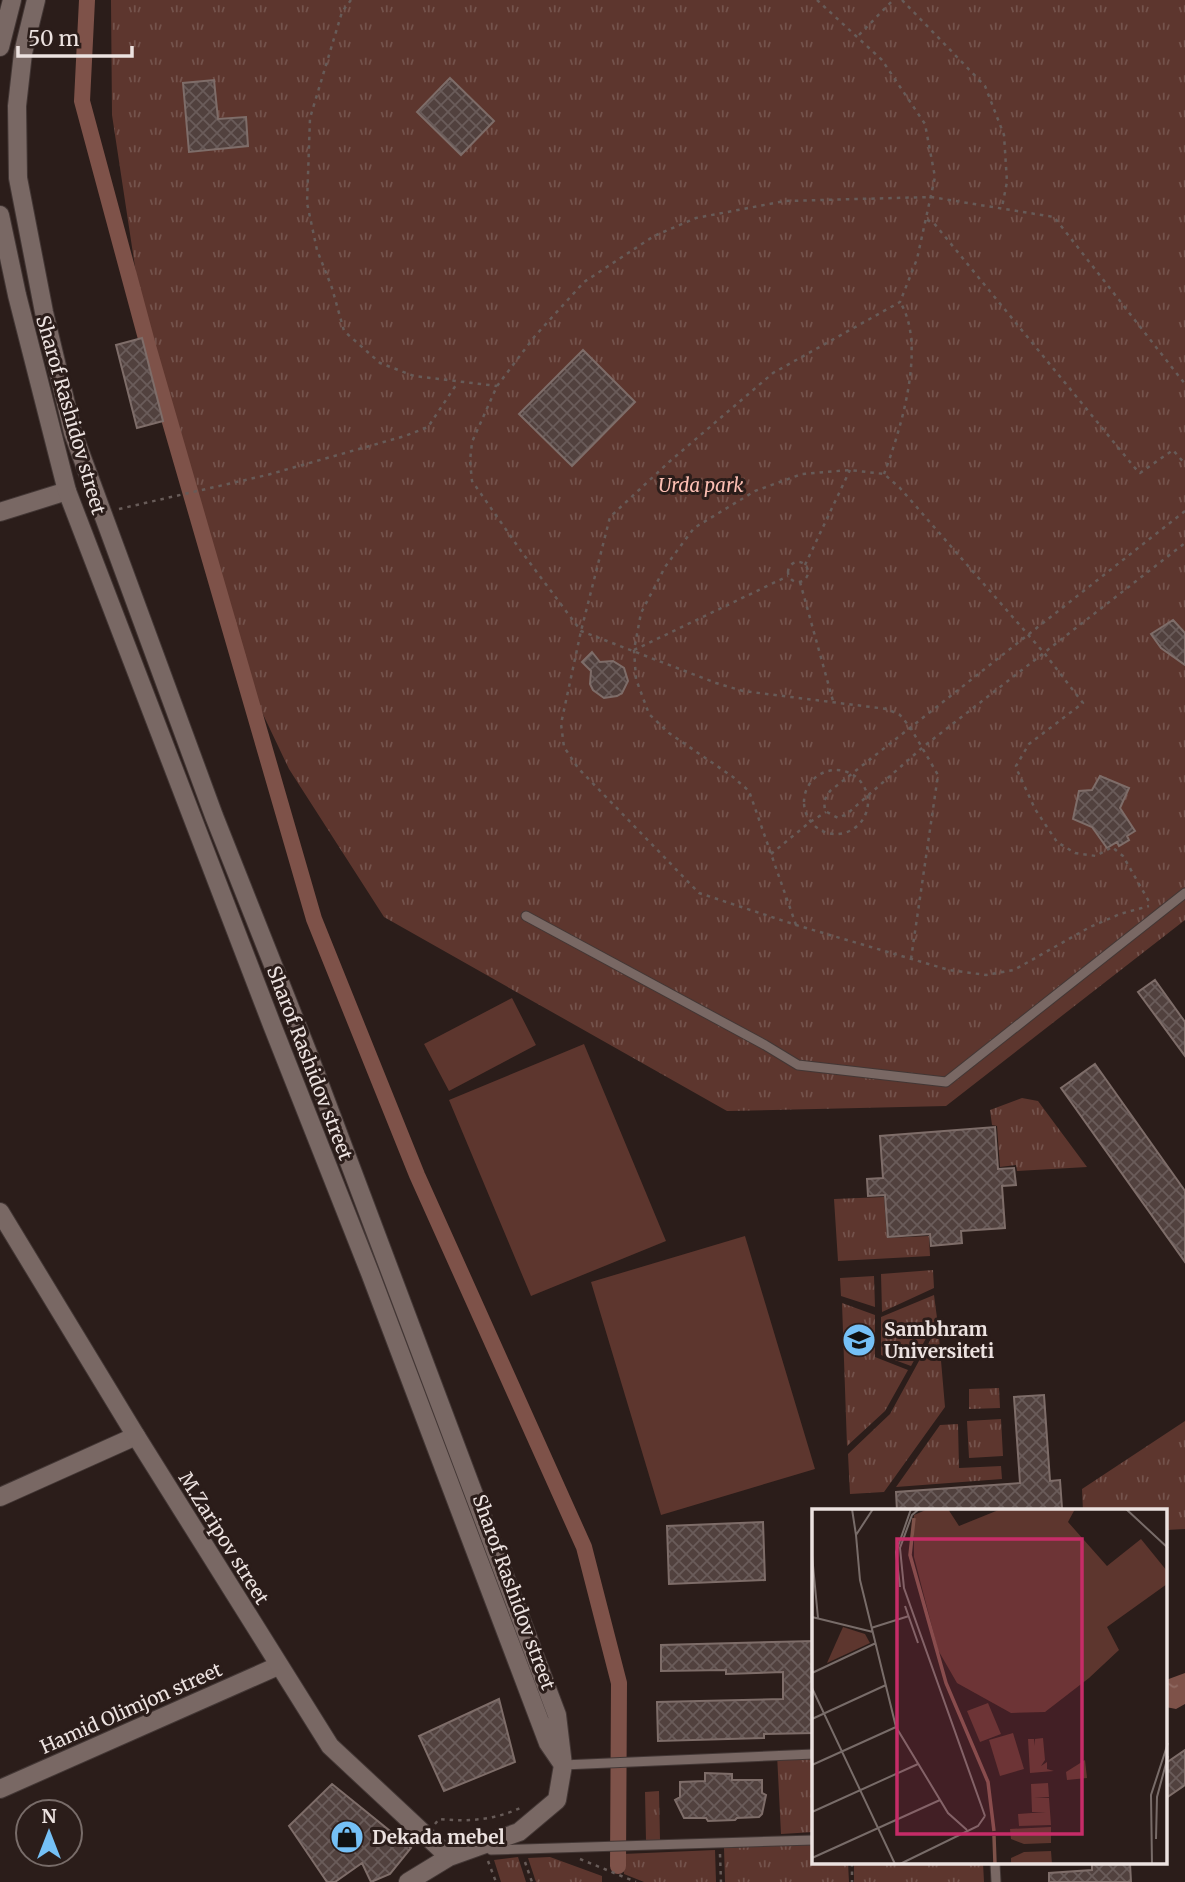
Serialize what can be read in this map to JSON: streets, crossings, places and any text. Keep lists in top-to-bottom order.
{
  "streets": {
    "street": ["Sharof Rashidov street", "M.Zaripov street", "Hamid Olimjon street"]
  },
  "crossings": [
    ["M.Zaripov street", "Hamid Olimjon street"]
  ],
  "parks": ["Urda park"],
  "places": {
    "school or university": ["Sambhram Universiteti"],
    "shop": ["Dekada mebel"]
  },
  "scale_bar": "50 m",
  "north": "top"
}
